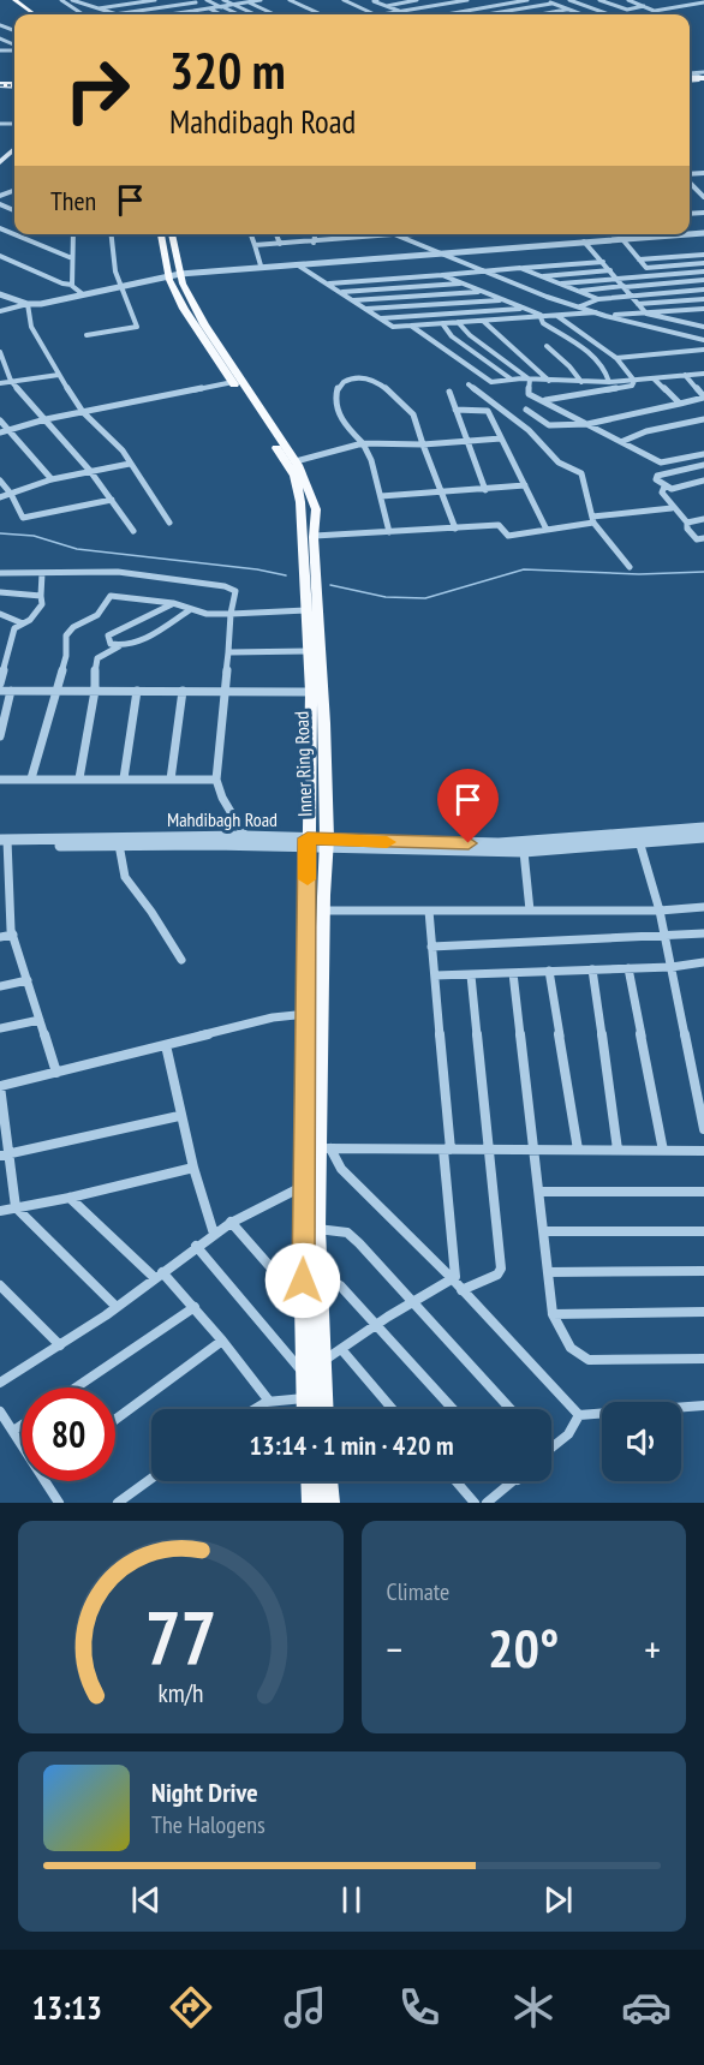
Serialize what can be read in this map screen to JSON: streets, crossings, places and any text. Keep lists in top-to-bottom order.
{
  "streets": {
    "highway": ["Inner Ring Road"],
    "street": ["Mahdibagh Road"]
  },
  "crossings": [
    ["Inner Ring Road", "Mahdibagh Road"]
  ],
  "page": {
    "turn": ["320 m", "Mahdibagh Road"],
    "then": "Then",
    "limit": "80",
    "trip": "13:14 · 1 min · 420 m",
    "tile": "Climate",
    "heat": ["−", "20°", "+"],
    "song": ["Night Drive", "The Halogens"],
    "tabs": "13:13",
    "gauge": ["77", "km/h"]
  }
}
